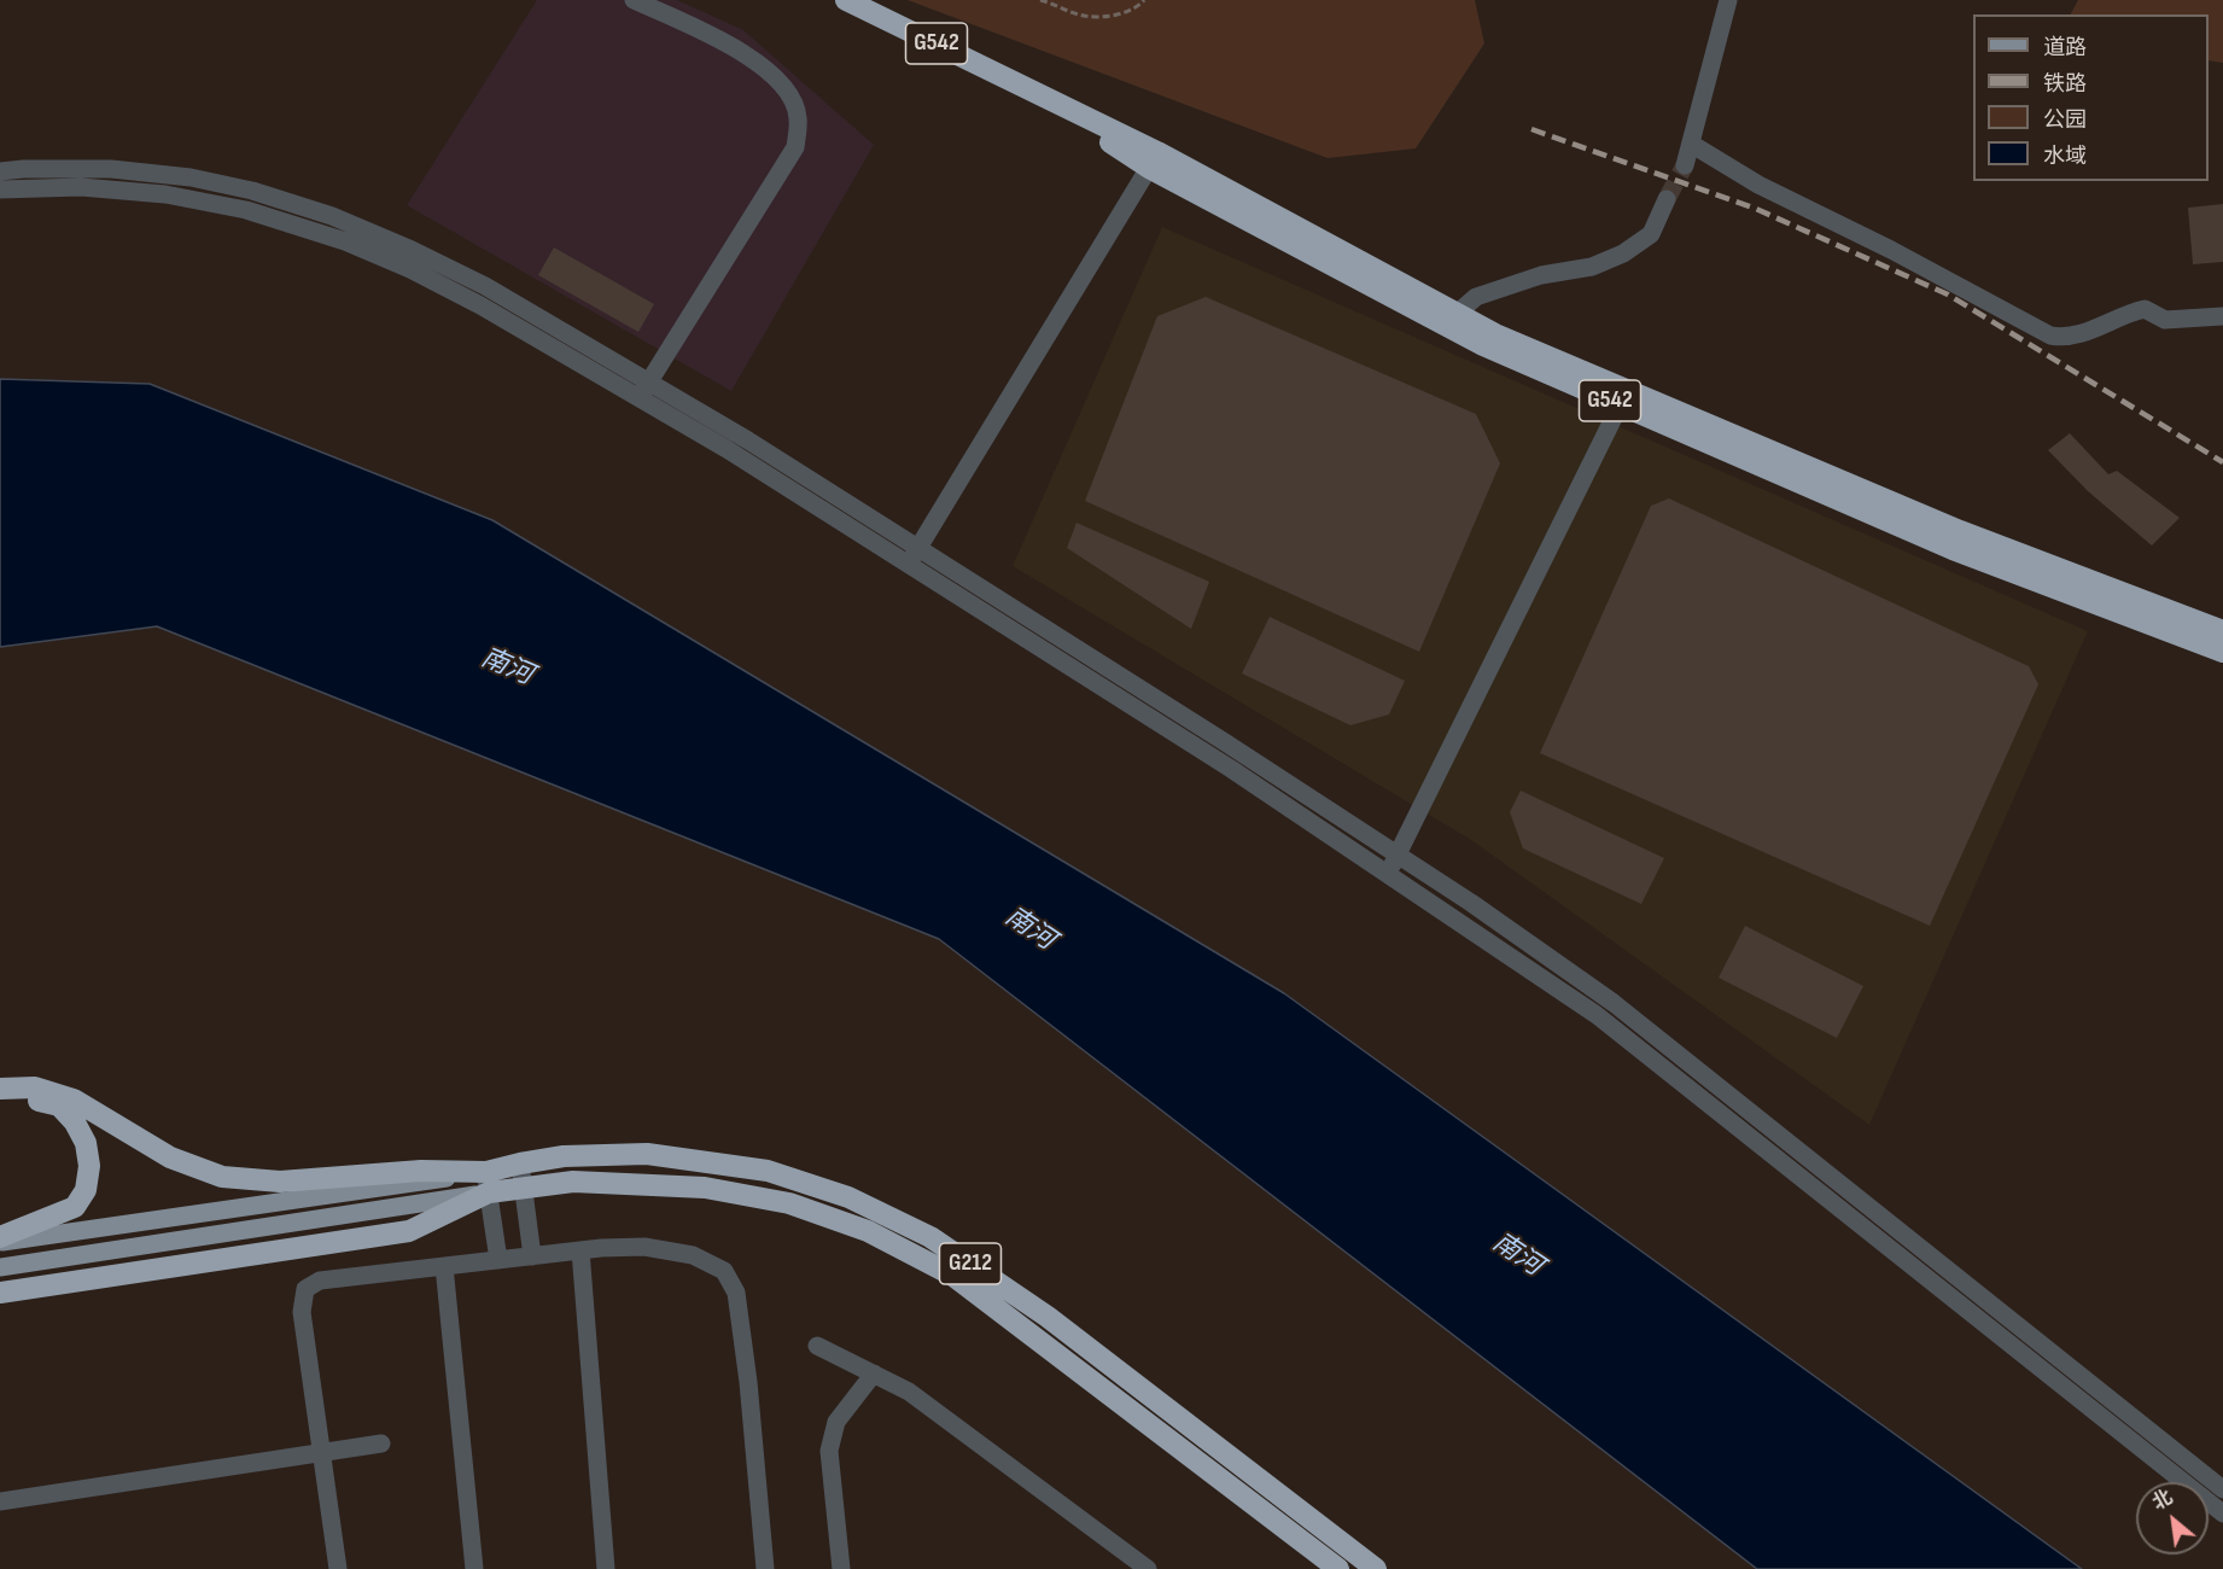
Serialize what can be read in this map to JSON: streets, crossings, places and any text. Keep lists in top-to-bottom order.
{
  "streets": {
    "highway": ["G542", "G212"]
  },
  "water": ["南河"],
  "legend": [
    "道路",
    "铁路",
    "公园",
    "水域"
  ],
  "north": "top left"
}
